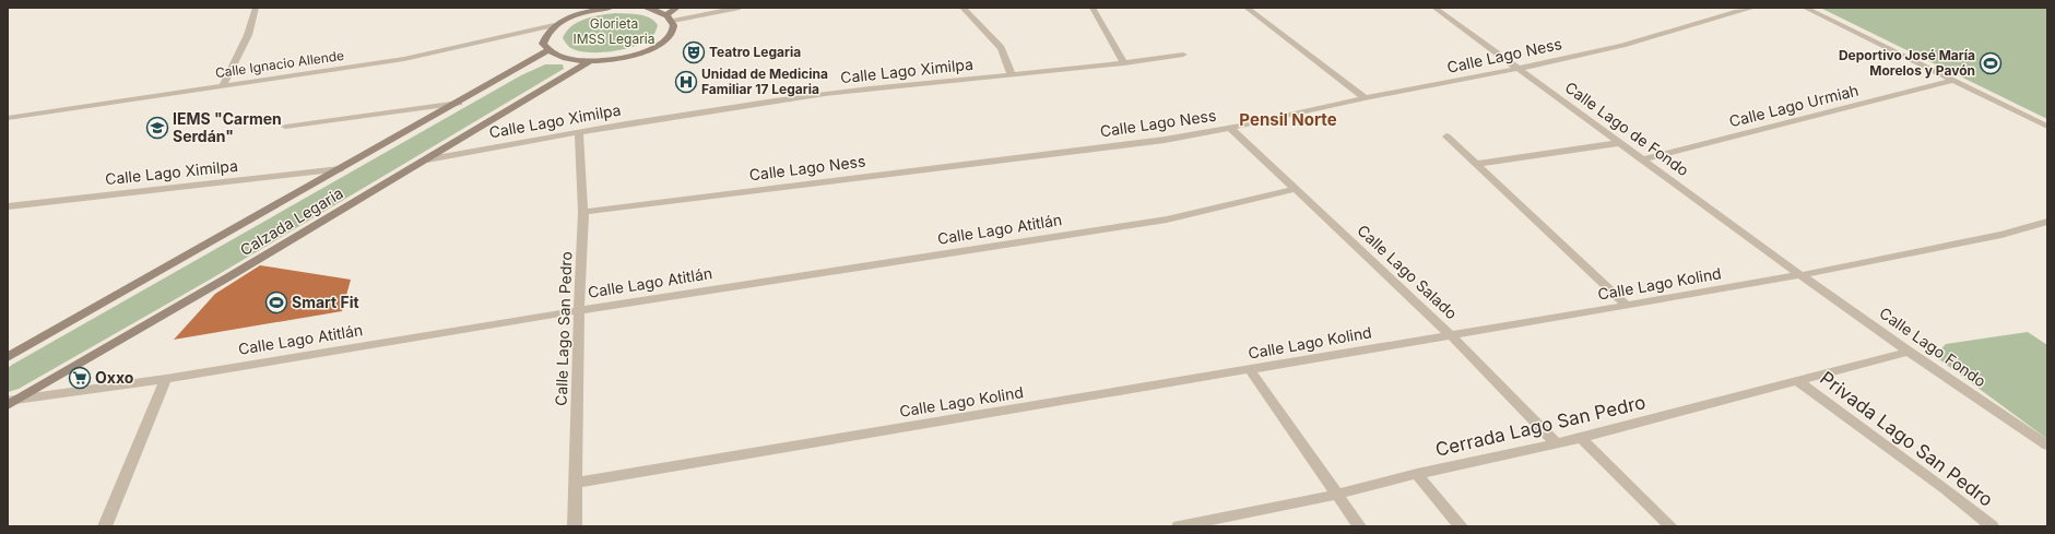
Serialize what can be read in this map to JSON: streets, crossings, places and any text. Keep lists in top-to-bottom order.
{
  "streets": {
    "main road": ["Calzada Legaria"],
    "street": [
      "Calle Lago Ness",
      "Calle Ignacio Allende",
      "Calle Lago Ximilpa",
      "Calle Lago Urmiah",
      "Calle Lago de Fondo",
      "Calle Lago Atitlán",
      "Calle Lago Salado",
      "Calle Lago Kolind",
      "Calle Lago San Pedro",
      "Calle Lago Fondo",
      "Cerrada Lago San Pedro",
      "Privada Lago San Pedro"
    ]
  },
  "crossings": [
    ["Calle Lago Ness", "Calle Lago de Fondo"],
    ["Calle Lago Ness", "Calle Lago Salado"],
    ["Calle Lago Ness", "Calle Lago San Pedro"],
    ["Calle Lago Ximilpa", "Calzada Legaria"],
    ["Calle Lago Ximilpa", "Calle Lago San Pedro"],
    ["Calle Lago Urmiah", "Calle Lago de Fondo"],
    ["Calle Lago de Fondo", "Calle Lago Kolind"],
    ["Calle Lago de Fondo", "Calle Lago Fondo"],
    ["Calzada Legaria", "Calle Lago Atitlán"],
    ["Calle Lago Atitlán", "Calle Lago Salado"],
    ["Calle Lago Atitlán", "Calle Lago San Pedro"],
    ["Calle Lago Salado", "Calle Lago Kolind"],
    ["Calle Lago Salado", "Cerrada Lago San Pedro"],
    ["Calle Lago Kolind", "Calle Lago San Pedro"],
    ["Calle Lago Kolind", "Calle Lago Fondo"],
    ["Calle Lago Fondo", "Cerrada Lago San Pedro"],
    ["Cerrada Lago San Pedro", "Privada Lago San Pedro"]
  ],
  "districts": ["Pensil Norte"],
  "parks": ["Glorieta IMSS Legaria"],
  "places": {
    "theatre": ["Teatro Legaria"],
    "sports": ["Deportivo José María Morelos y Pavón", "Smart Fit"],
    "hospital": ["Unidad de Medicina Familiar 17 Legaria"],
    "school or university": ["IEMS \"Carmen Serdán\""],
    "supermarket": ["Oxxo"]
  }
}
